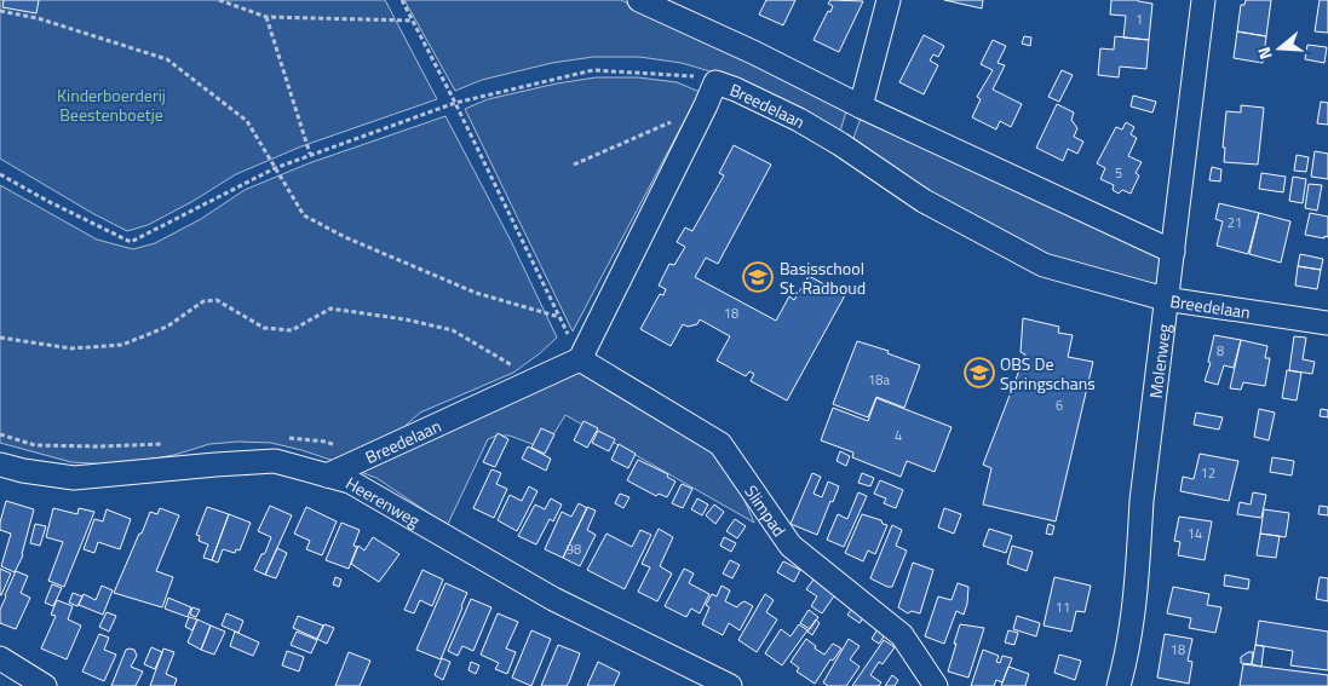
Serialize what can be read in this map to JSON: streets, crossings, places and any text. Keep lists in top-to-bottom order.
{
  "streets": {
    "street": [
      "Breedelaan",
      "Molenweg",
      "Heerenweg",
      "Slimpad"
    ]
  },
  "crossings": [
    ["Breedelaan", "Molenweg"],
    ["Breedelaan", "Heerenweg"],
    ["Breedelaan", "Slimpad"]
  ],
  "parks": ["Kinderboerderij Beestenboetje"],
  "places": {
    "school or university": ["Basisschool St. Radboud", "OBS De Springschans"]
  },
  "house_numbers": [
    "1",
    "5",
    "21",
    "18",
    "8",
    "18a",
    "6",
    "4",
    "12",
    "14",
    "98",
    "11",
    "18"
  ],
  "north": "left"
}
